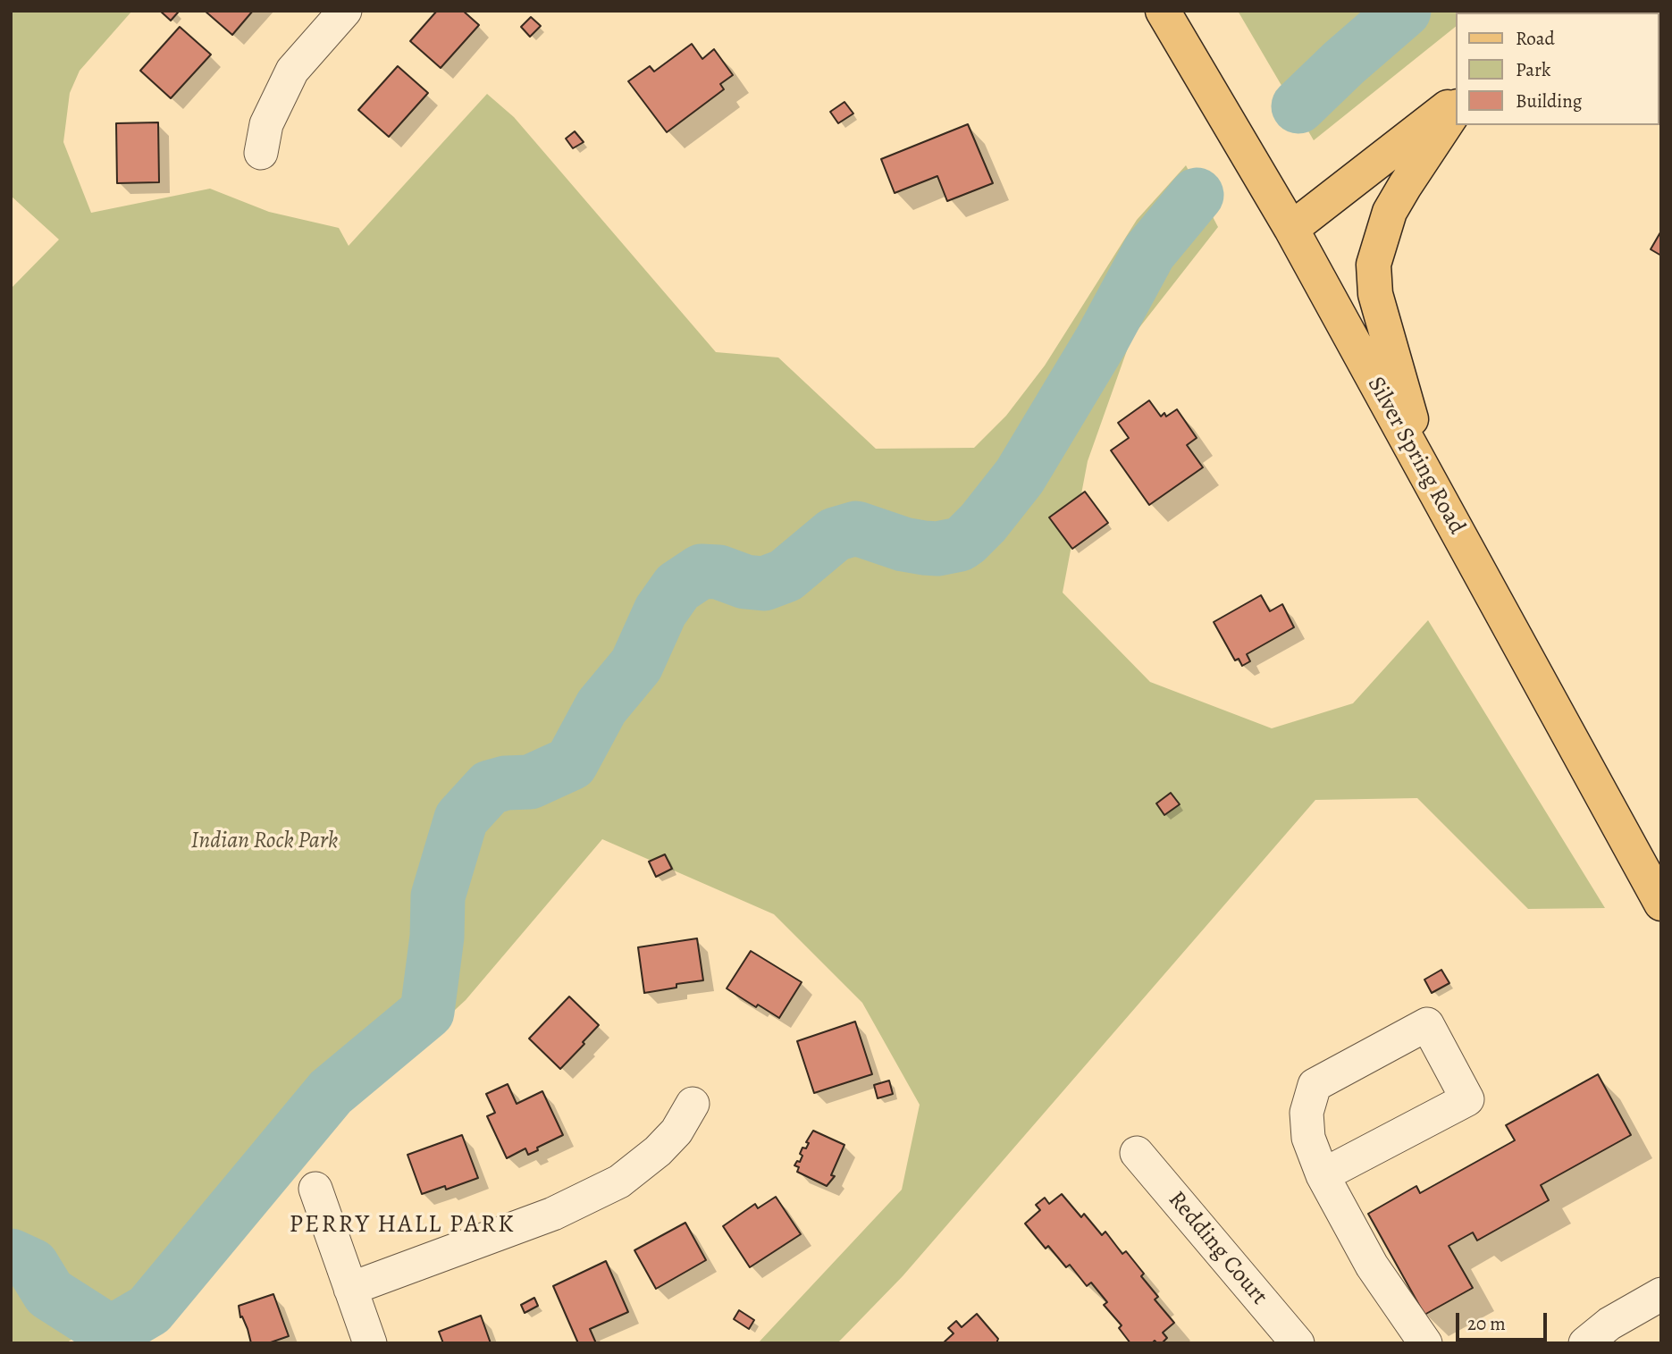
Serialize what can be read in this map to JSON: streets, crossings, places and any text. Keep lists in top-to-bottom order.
{
  "streets": {
    "main road": ["Silver Spring Road"],
    "street": ["Redding Court"]
  },
  "districts": ["PERRY HALL PARK"],
  "parks": ["Indian Rock Park"],
  "legend": ["Road", "Park", "Building"],
  "scale_bar": "20 m"
}
